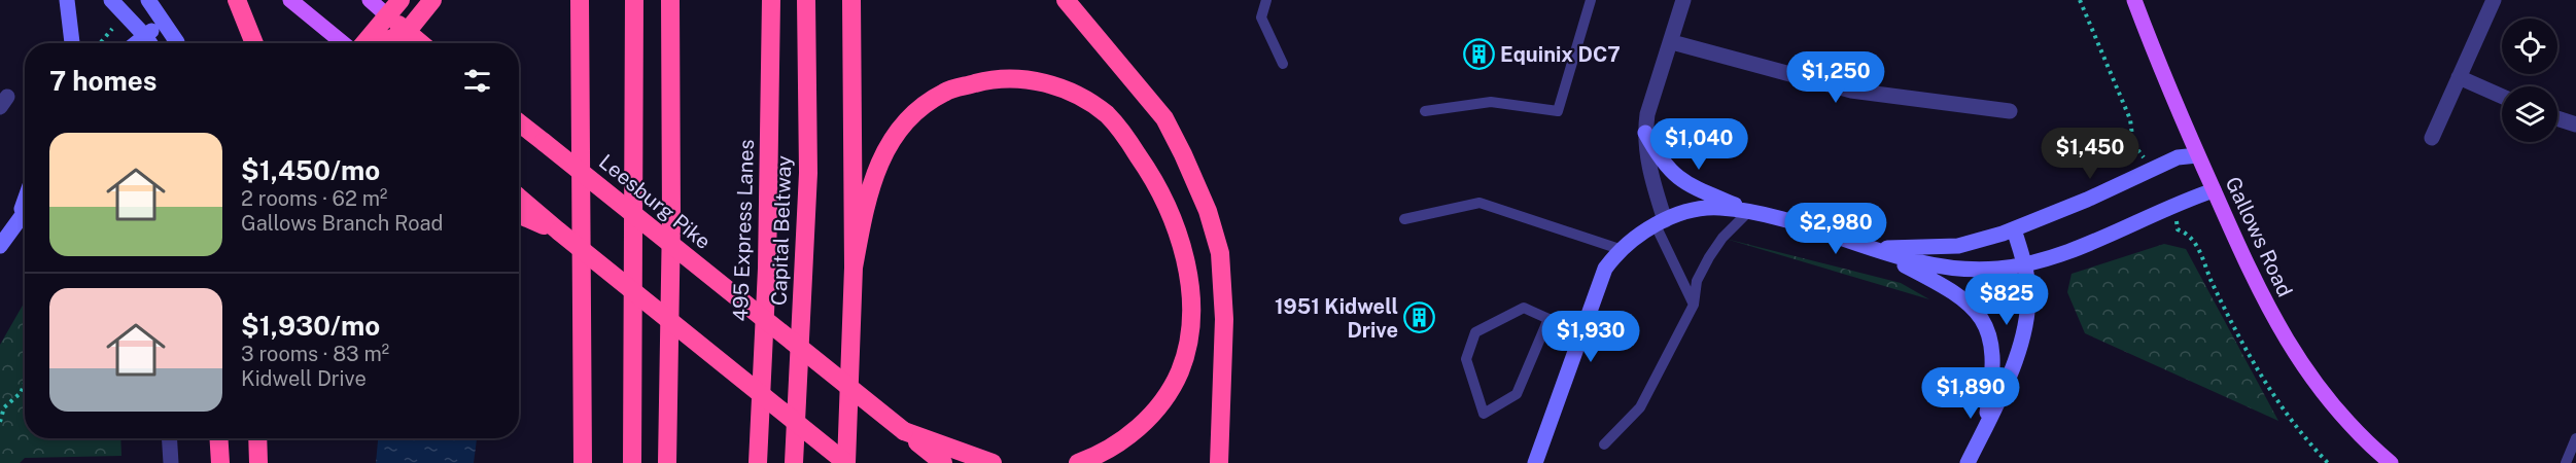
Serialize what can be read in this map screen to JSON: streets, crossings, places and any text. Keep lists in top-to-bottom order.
{
  "streets": {
    "highway": ["Leesburg Pike", "495 Express Lanes", "Capital Beltway"],
    "main road": ["Gallows Road"]
  },
  "places": {
    "building": ["Equinix DC7", "1951 Kidwell Drive"]
  },
  "page": {
    "heading": "7 homes",
    "price": [
      "$1,250",
      "$1,040",
      "$1,450",
      "$2,980",
      "$825",
      "$1,930",
      "$1,890"
    ],
    "list": [
      {
        "name": "$1,450/mo",
        "note": "2 rooms · 62 m² · Gallows Branch Road"
      },
      {
        "name": "$1,930/mo",
        "note": "3 rooms · 83 m² · Kidwell Drive"
      }
    ]
  }
}
